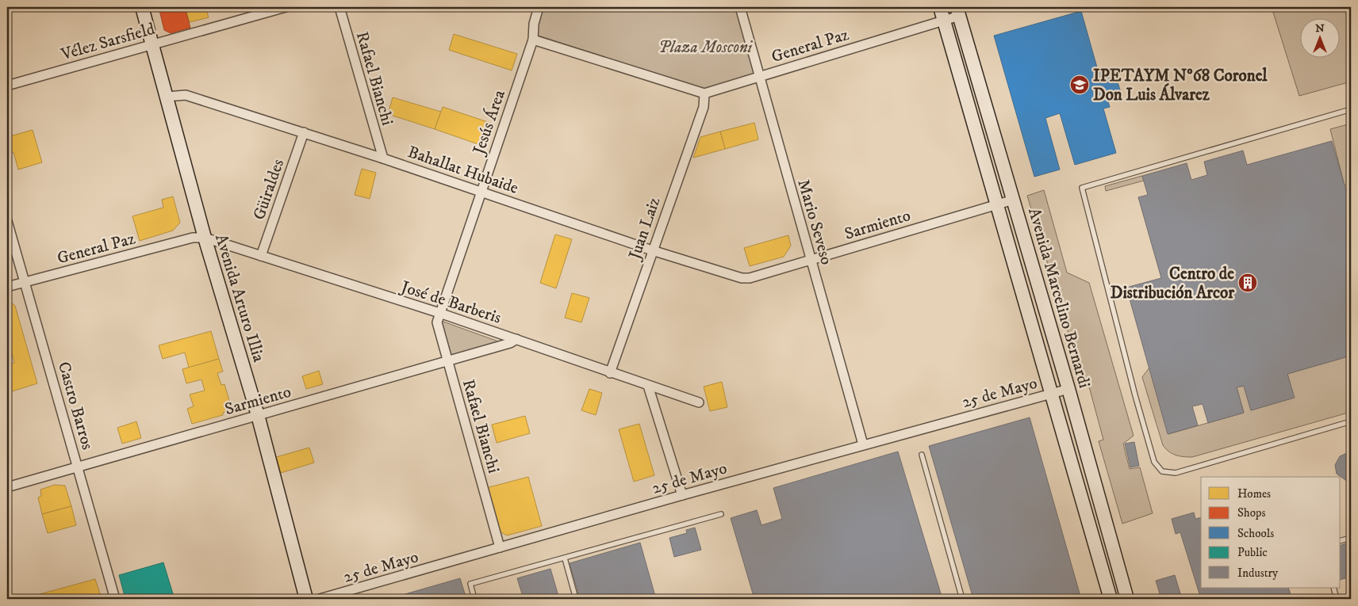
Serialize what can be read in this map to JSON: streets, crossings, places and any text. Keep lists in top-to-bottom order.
{
  "streets": {
    "main road": ["Avenida Arturo Illia", "Avenida Marcelino Bernardi"],
    "street": [
      "Vélez Sarsfield",
      "General Paz",
      "Rafael Bianchi",
      "Jesús Área",
      "Bahallat Hubaide",
      "Güiraldes",
      "Mario Seveso",
      "Sarmiento",
      "Juan Laiz",
      "José de Barberis",
      "25 de Mayo",
      "Castro Barros"
    ]
  },
  "crossings": [
    ["Vélez Sarsfield", "Avenida Arturo Illia"],
    ["General Paz", "Mario Seveso"],
    ["General Paz", "Juan Laiz"],
    ["General Paz", "Avenida Arturo Illia"],
    ["General Paz", "Avenida Marcelino Bernardi"],
    ["General Paz", "José de Barberis"],
    ["General Paz", "Castro Barros"],
    ["Rafael Bianchi", "Jesús Área"],
    ["Rafael Bianchi", "Bahallat Hubaide"],
    ["Rafael Bianchi", "Sarmiento"],
    ["Rafael Bianchi", "José de Barberis"],
    ["Rafael Bianchi", "25 de Mayo"],
    ["Jesús Área", "Bahallat Hubaide"],
    ["Jesús Área", "José de Barberis"],
    ["Bahallat Hubaide", "Güiraldes"],
    ["Bahallat Hubaide", "Sarmiento"],
    ["Bahallat Hubaide", "Juan Laiz"],
    ["Bahallat Hubaide", "Avenida Arturo Illia"],
    ["Güiraldes", "José de Barberis"],
    ["Mario Seveso", "Sarmiento"],
    ["Mario Seveso", "25 de Mayo"],
    ["Sarmiento", "Avenida Arturo Illia"],
    ["Sarmiento", "Avenida Marcelino Bernardi"],
    ["Sarmiento", "José de Barberis"],
    ["Sarmiento", "Castro Barros"],
    ["Juan Laiz", "José de Barberis"],
    ["Avenida Arturo Illia", "José de Barberis"],
    ["Avenida Marcelino Bernardi", "25 de Mayo"]
  ],
  "parks": ["Plaza Mosconi"],
  "places": {
    "school or university": ["IPETAYM Nº68 Coronel Don Luis Álvarez"],
    "building": ["Centro de Distribución Arcor"]
  },
  "legend": [
    "Homes",
    "Shops",
    "Schools",
    "Public",
    "Industry"
  ],
  "north": "top"
}
